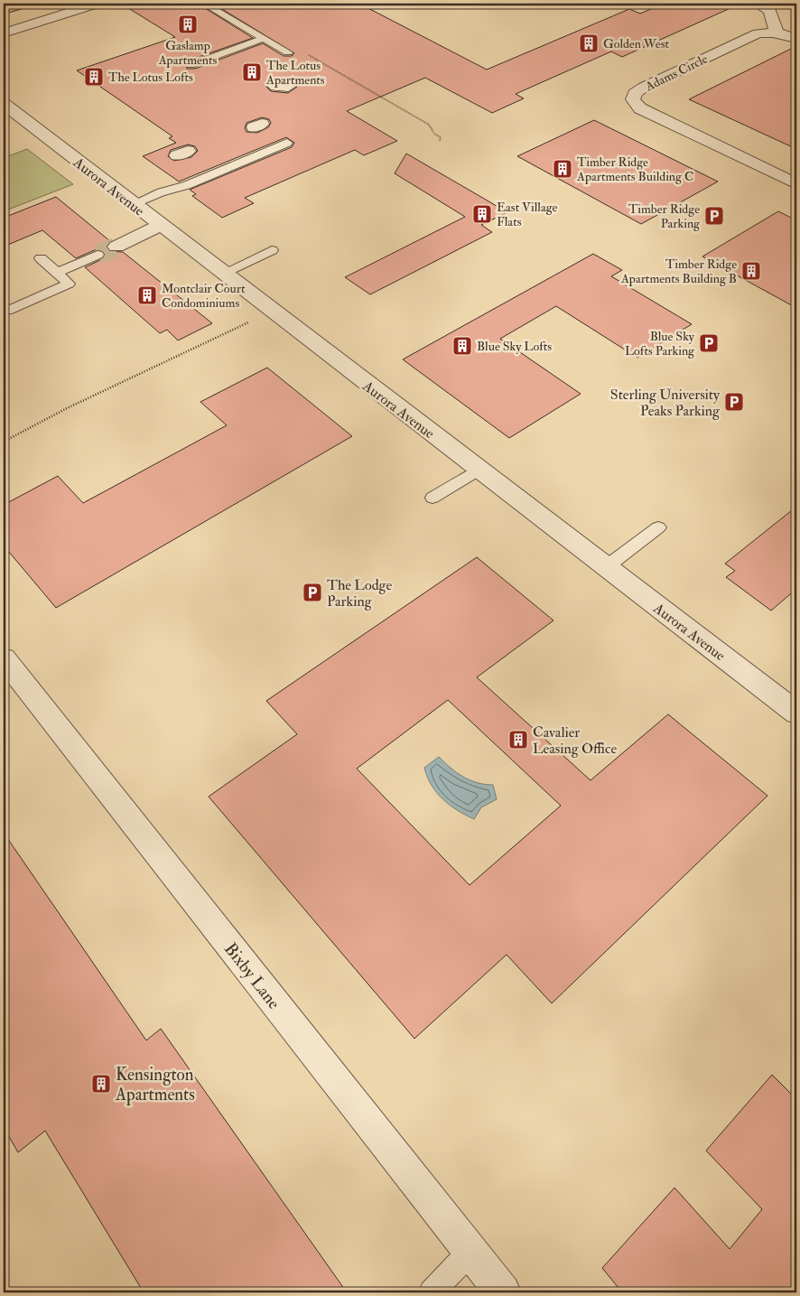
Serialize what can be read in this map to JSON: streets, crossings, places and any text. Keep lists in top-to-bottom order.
{
  "streets": {
    "street": ["Adams Circle", "Aurora Avenue", "Bixby Lane"]
  },
  "places": {
    "building": [
      "Gaslamp Apartments",
      "Golden West",
      "The Lotus Apartments",
      "The Lotus Lofts",
      "Timber Ridge Apartments Building C",
      "East Village Flats",
      "Timber Ridge Apartments Building B",
      "Montclair Court Condominiums",
      "Blue Sky Lofts",
      "Cavalier Leasing Office",
      "Kensington Apartments"
    ],
    "parking": [
      "Timber Ridge Parking",
      "Blue Sky Lofts Parking",
      "Sterling University Peaks Parking",
      "The Lodge Parking"
    ]
  }
}
